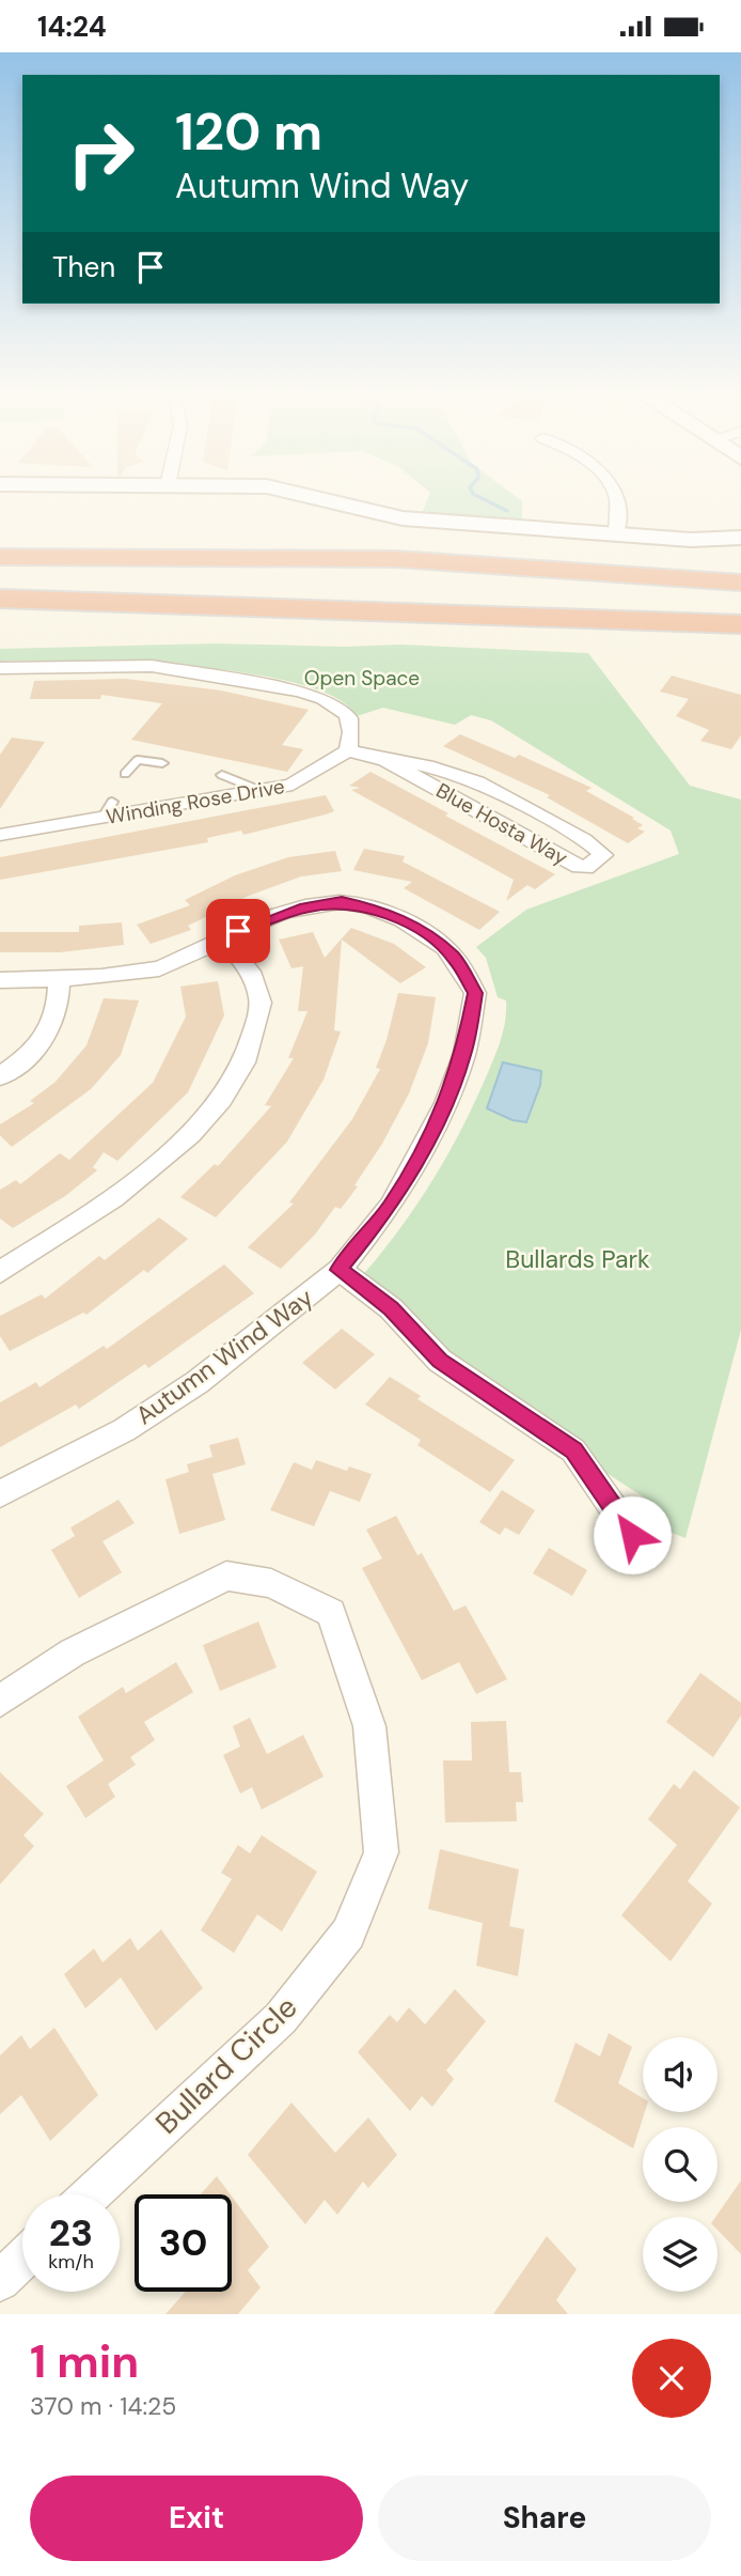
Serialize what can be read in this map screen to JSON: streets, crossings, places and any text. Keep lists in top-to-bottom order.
{
  "streets": {
    "street": [
      "Winding Rose Drive",
      "Blue Hosta Way",
      "Autumn Wind Way",
      "Bullard Circle"
    ]
  },
  "crossings": [
    ["Winding Rose Drive", "Blue Hosta Way"]
  ],
  "parks": ["Open Space", "Bullards Park"],
  "page": {
    "status": "14:24",
    "turn": ["120 m", "Autumn Wind Way"],
    "then": "Then",
    "speed": "23 km/h",
    "limit": "30",
    "heading": ["1 min", "370 m · 14:25"],
    "buttons": ["Exit", "Share"]
  }
}
